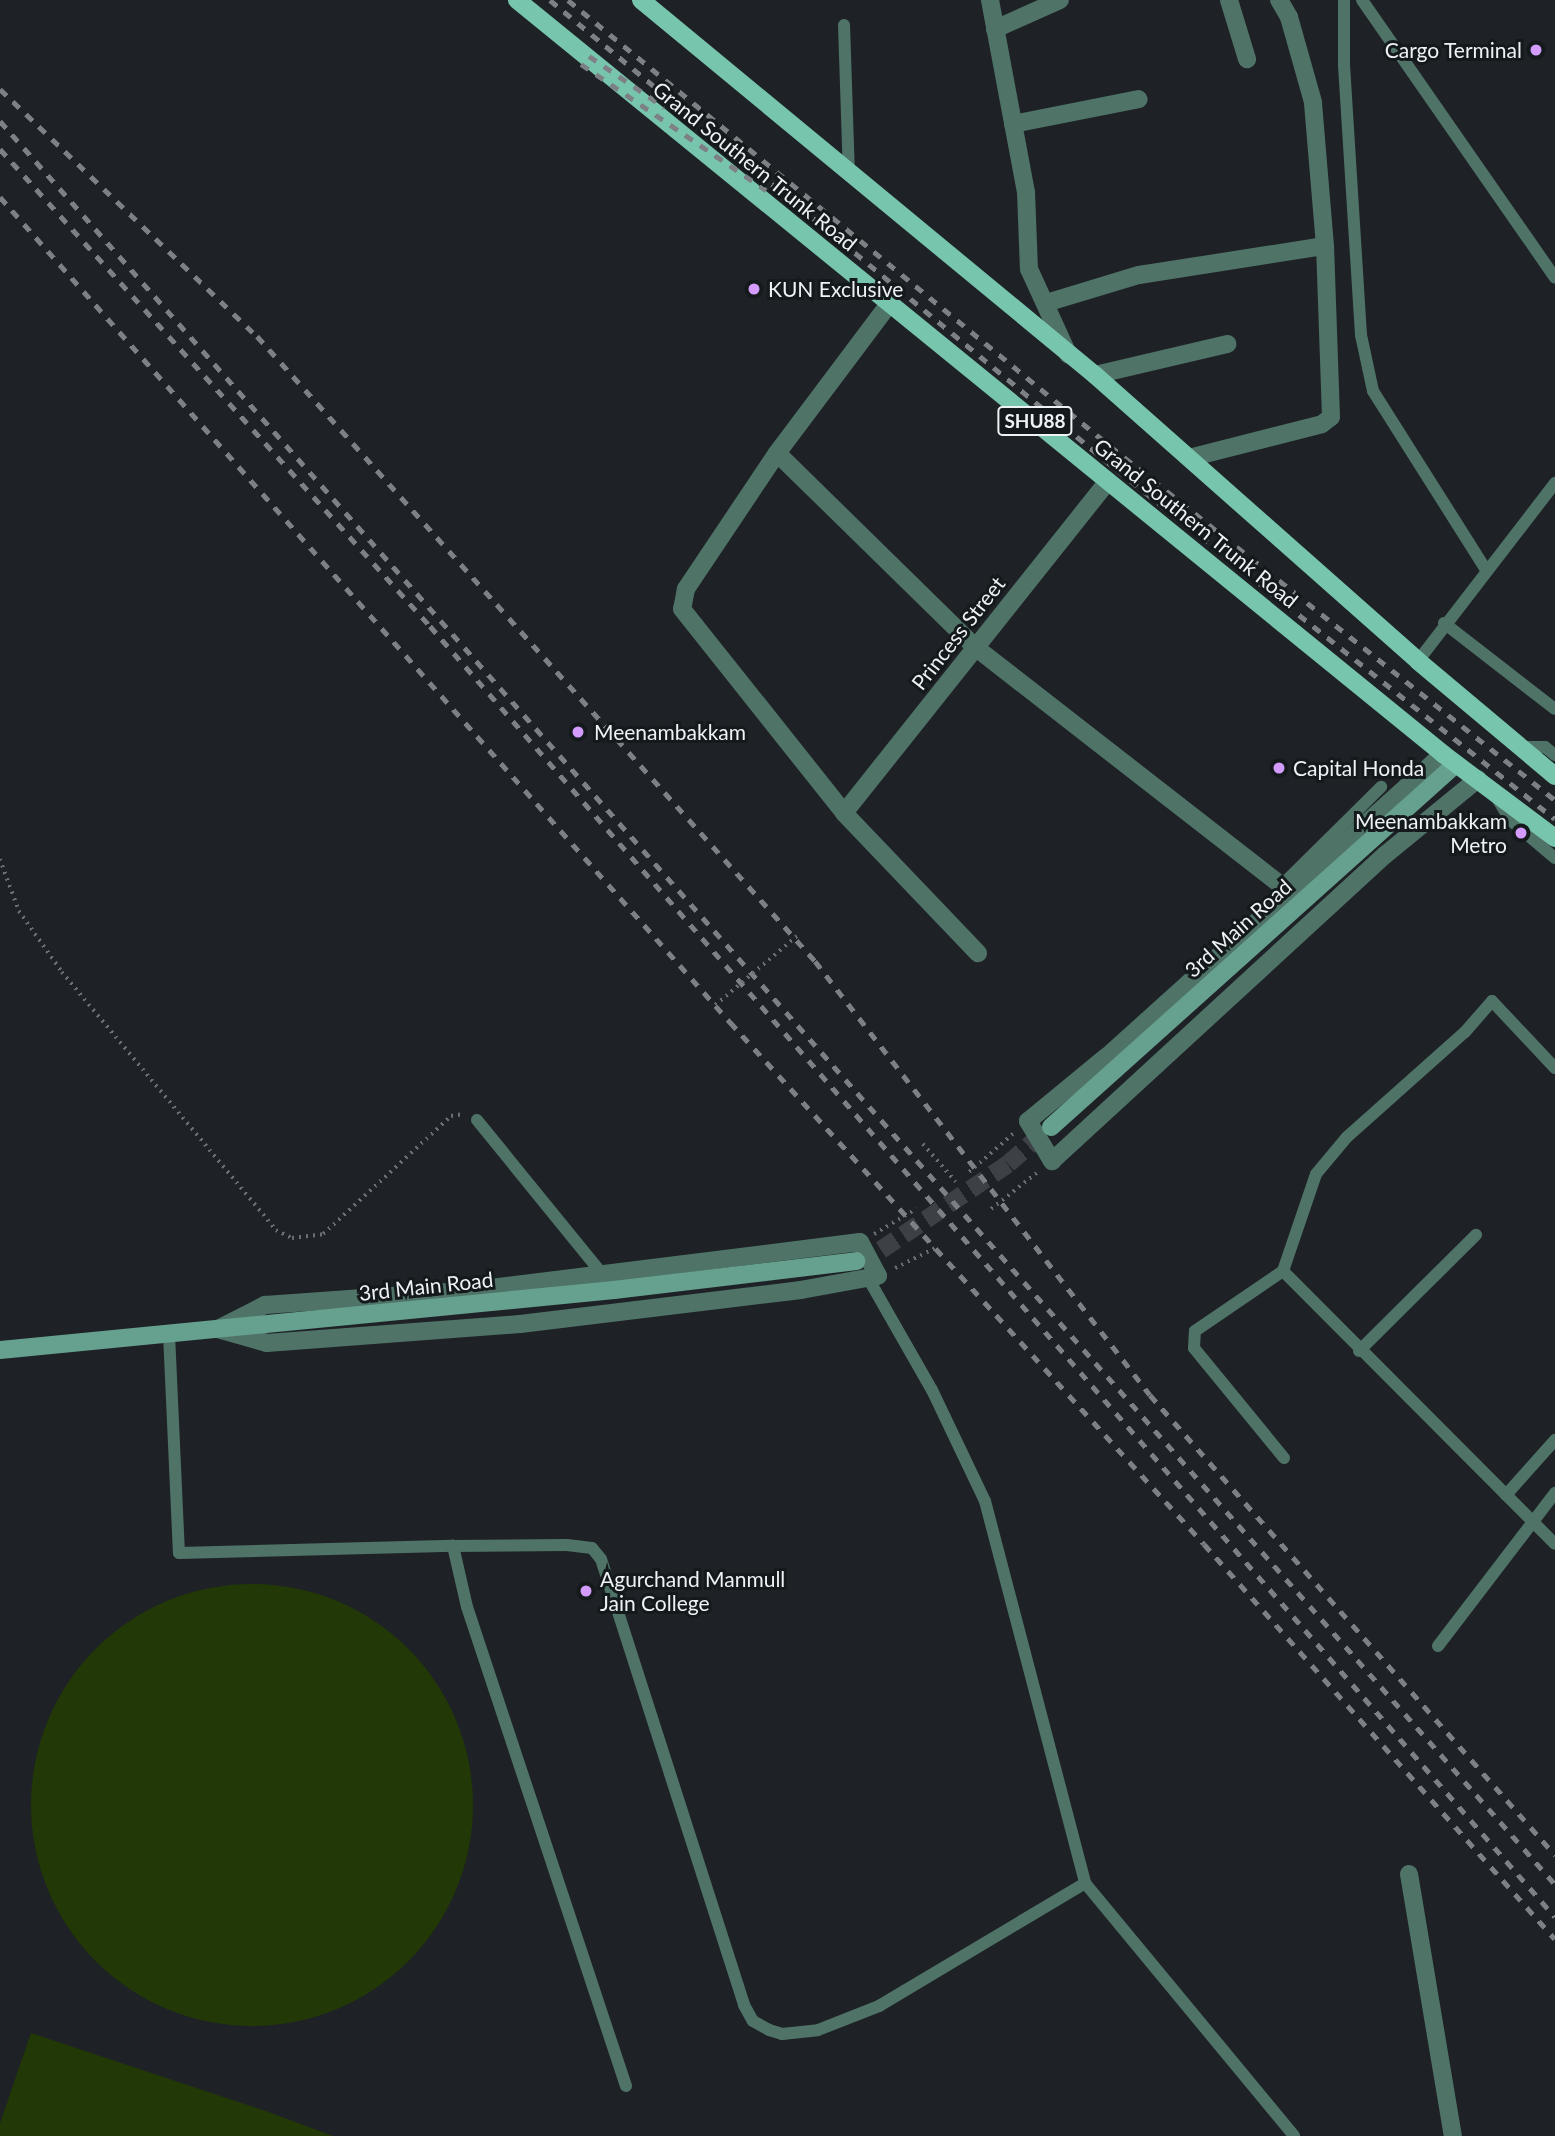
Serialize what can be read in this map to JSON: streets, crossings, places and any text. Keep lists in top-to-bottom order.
{
  "streets": {
    "main road": ["Grand Southern Trunk Road", "SHU88"],
    "street": ["Princess Street", "3rd Main Road"]
  },
  "crossings": [
    ["Grand Southern Trunk Road", "Princess Street"],
    ["Grand Southern Trunk Road", "3rd Main Road"]
  ],
  "places": [
    "Cargo Terminal",
    "KUN Exclusive",
    "Meenambakkam",
    "Capital Honda",
    "Meenambakkam Metro",
    "Agurchand Manmull Jain College"
  ]
}
